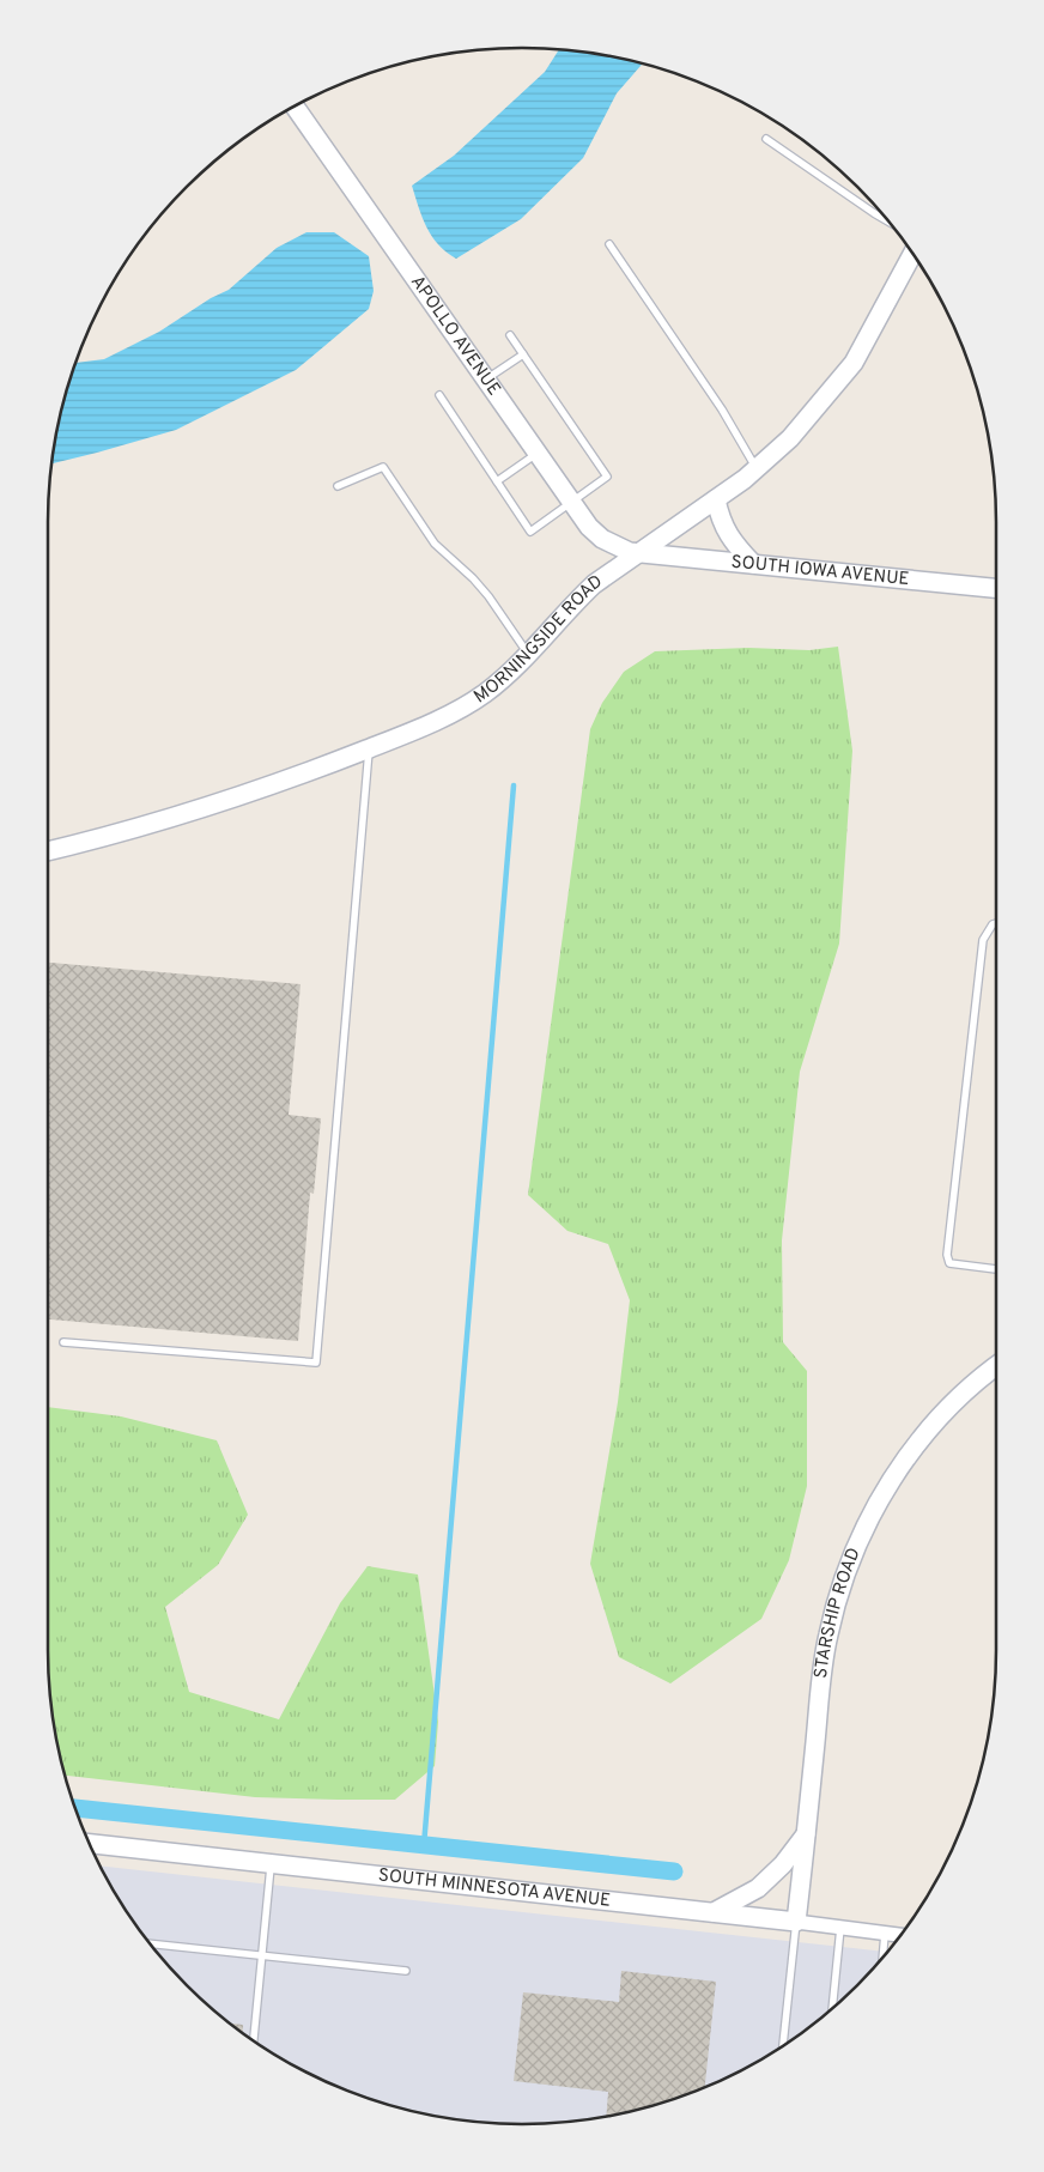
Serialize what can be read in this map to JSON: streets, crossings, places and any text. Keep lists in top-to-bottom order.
{
  "streets": {
    "street": [
      "APOLLO AVENUE",
      "SOUTH IOWA AVENUE",
      "MORNINGSIDE ROAD",
      "STARSHIP ROAD",
      "SOUTH MINNESOTA AVENUE"
    ]
  },
  "crossings": [
    ["APOLLO AVENUE", "SOUTH IOWA AVENUE"],
    ["APOLLO AVENUE", "MORNINGSIDE ROAD"],
    ["SOUTH IOWA AVENUE", "MORNINGSIDE ROAD"],
    ["STARSHIP ROAD", "SOUTH MINNESOTA AVENUE"]
  ]
}
